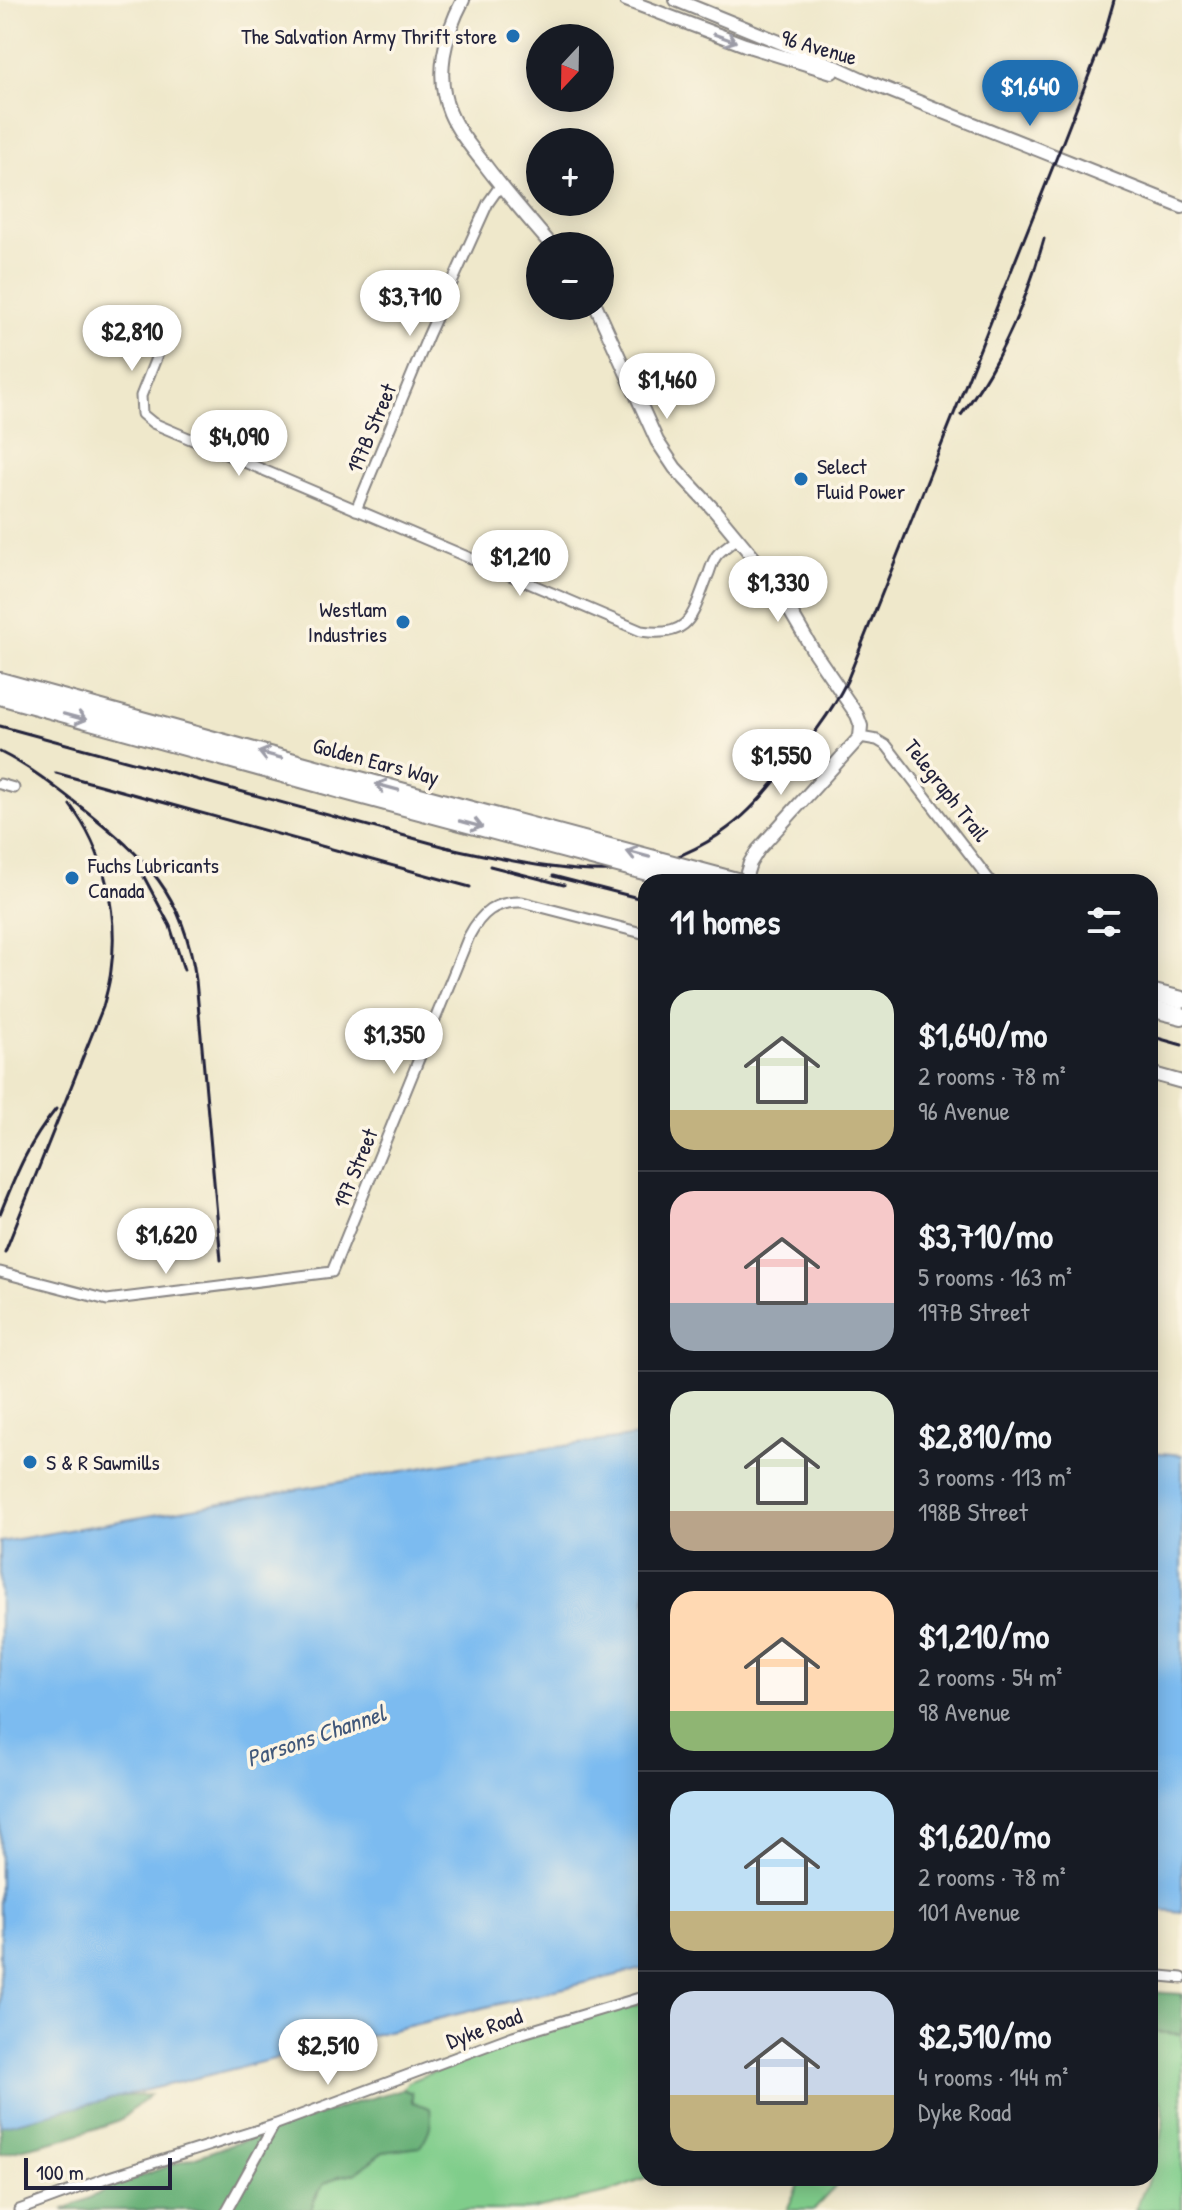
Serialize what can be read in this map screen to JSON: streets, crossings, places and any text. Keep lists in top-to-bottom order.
{
  "streets": {
    "highway": ["Golden Ears Way"],
    "street": [
      "96 Avenue",
      "197B Street",
      "Telegraph Trail",
      "197 Street",
      "Dyke Road"
    ]
  },
  "water": ["Parsons Channel"],
  "places": [
    "The Salvation Army Thrift store",
    "Select Fluid Power",
    "Westlam Industries",
    "Fuchs Lubricants Canada",
    "S & R Sawmills"
  ],
  "scale_bar": "100 m",
  "north": "bottom",
  "page": {
    "map_buttons": ["+", "−"],
    "price": [
      "$1,640",
      "$3,710",
      "$2,810",
      "$1,460",
      "$4,090",
      "$1,210",
      "$1,330",
      "$1,550",
      "$1,350",
      "$1,620",
      "$2,510"
    ],
    "heading": "11 homes",
    "list": [
      {
        "name": "$1,640/mo",
        "note": "2 rooms · 78 m² · 96 Avenue"
      },
      {
        "name": "$3,710/mo",
        "note": "5 rooms · 163 m² · 197B Street"
      },
      {
        "name": "$2,810/mo",
        "note": "3 rooms · 113 m² · 198B Street"
      },
      {
        "name": "$1,210/mo",
        "note": "2 rooms · 54 m² · 98 Avenue"
      },
      {
        "name": "$1,620/mo",
        "note": "2 rooms · 78 m² · 101 Avenue"
      },
      {
        "name": "$2,510/mo",
        "note": "4 rooms · 144 m² · Dyke Road"
      }
    ],
    "scale": "100 m"
  }
}
